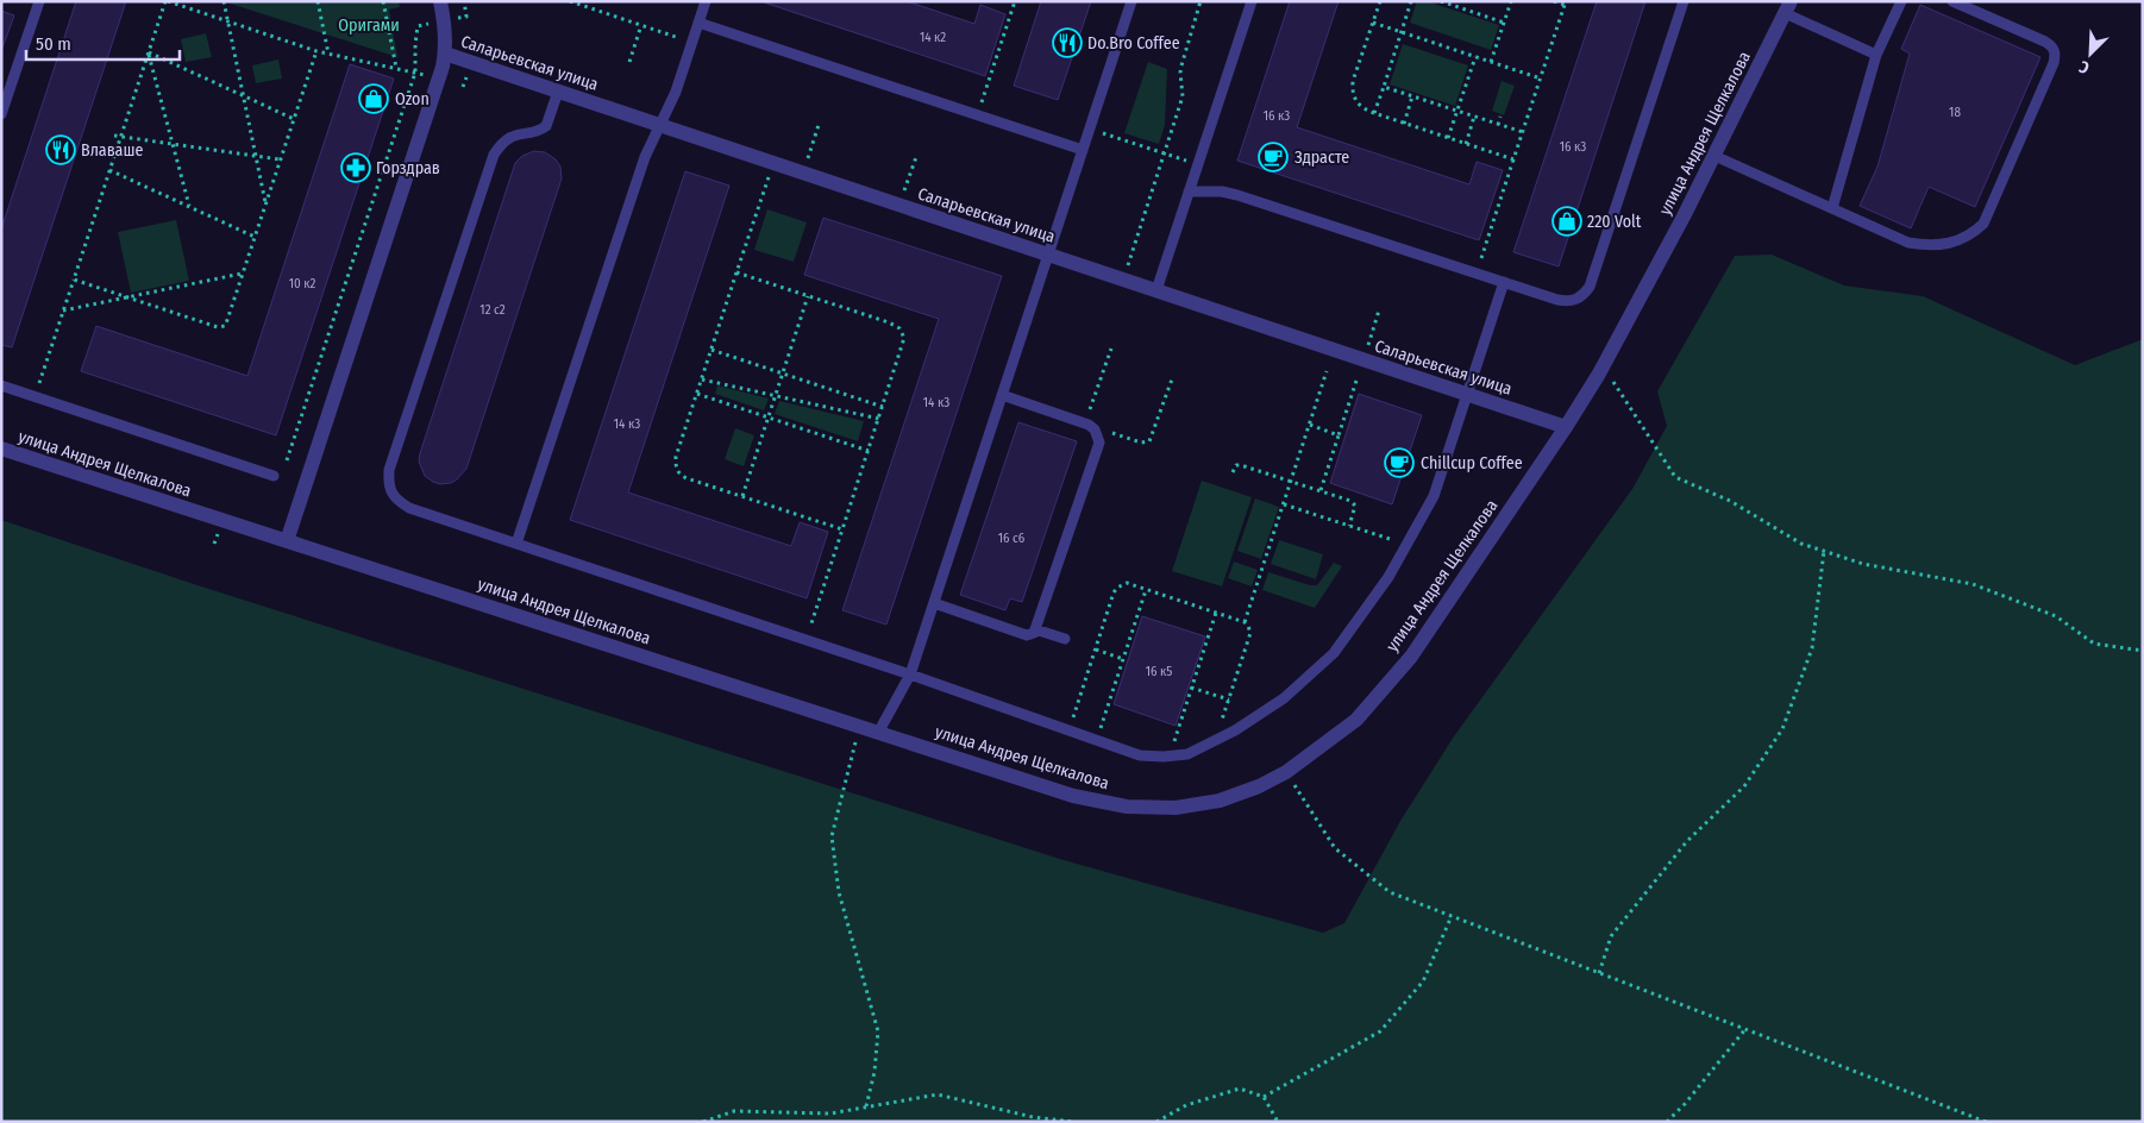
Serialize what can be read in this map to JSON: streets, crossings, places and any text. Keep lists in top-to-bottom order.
{
  "streets": {
    "street": ["Саларьевская улица", "улица Андрея Щелкалова"]
  },
  "crossings": [
    ["Саларьевская улица", "улица Андрея Щелкалова"]
  ],
  "parks": ["Оригами"],
  "places": {
    "restaurant": ["Do.Bro Coffee", "Влаваше"],
    "shop": ["Ozon", "220 Volt"],
    "cafe": ["Здрасте", "Chillcup Coffee"],
    "pharmacy": ["Горздрав"]
  },
  "house_numbers": [
    "14 к2",
    "18",
    "16 к3",
    "16 к3",
    "10 к2",
    "12 с2",
    "14 к3",
    "14 к3",
    "16 с6",
    "16 к5"
  ],
  "scale_bar": "50 m",
  "north": "bottom left"
}
